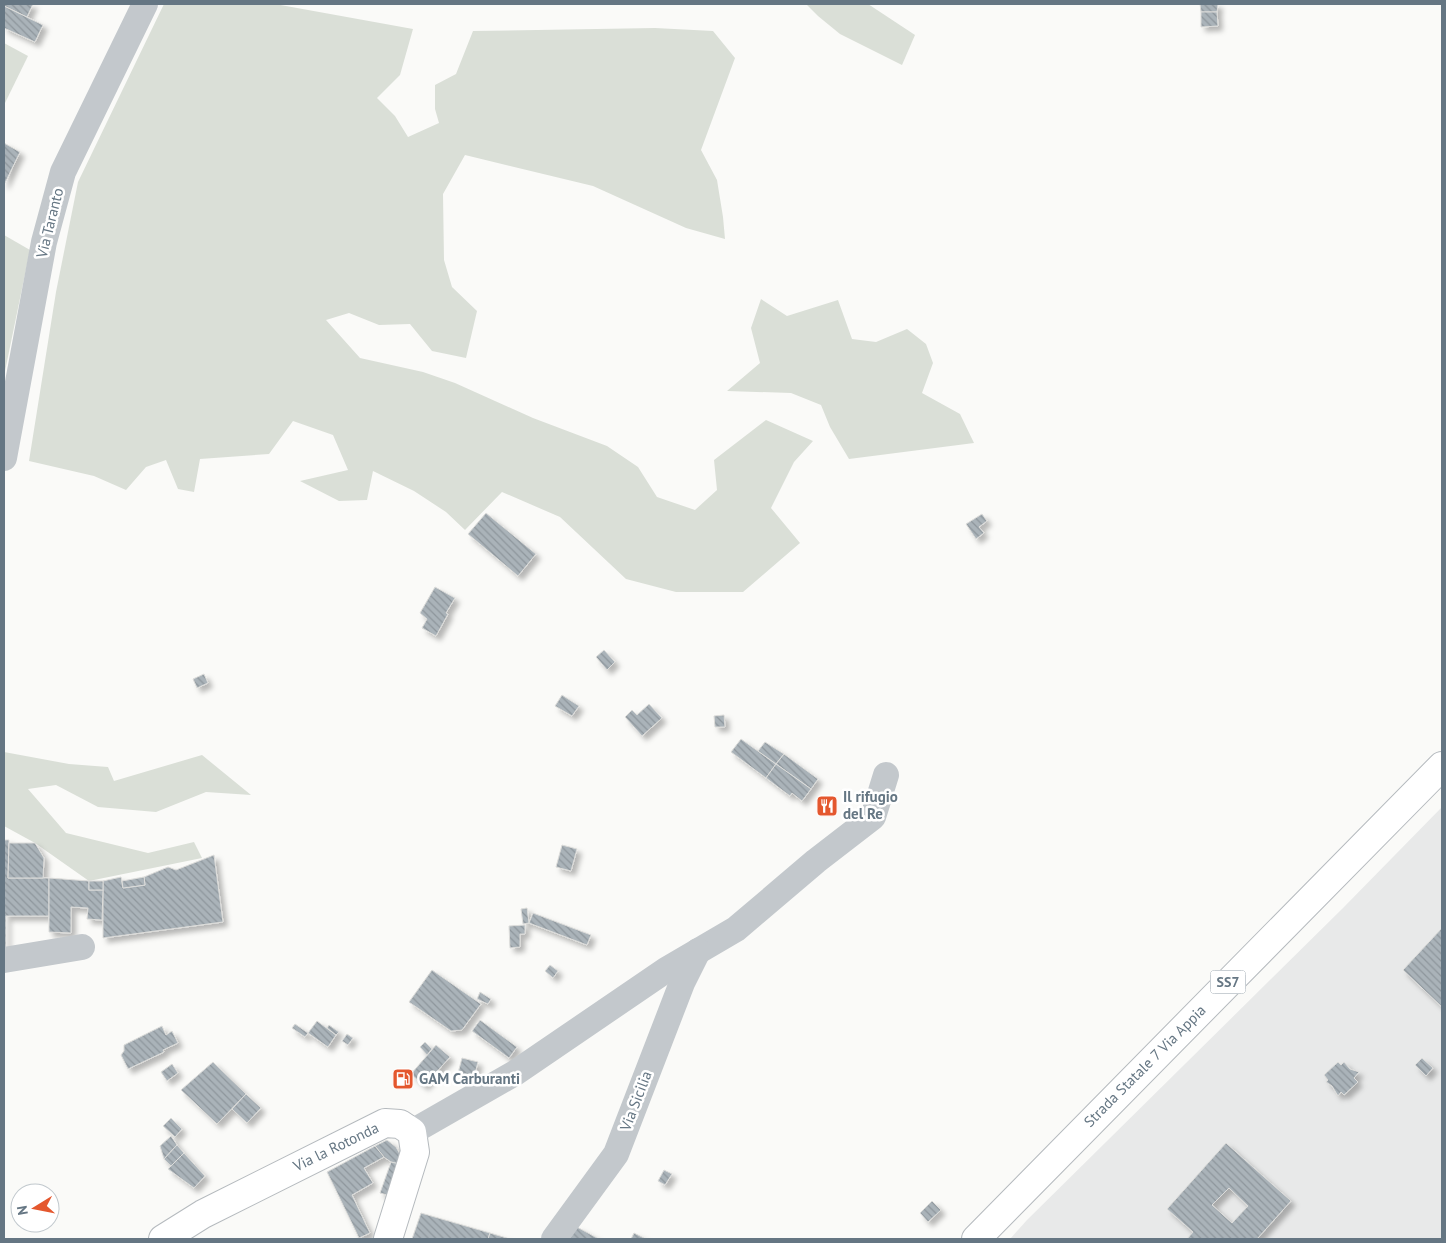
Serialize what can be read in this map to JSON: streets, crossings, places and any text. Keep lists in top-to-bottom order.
{
  "streets": {
    "main road": ["SS7", "Strada Statale 7 Via Appia", "Via la Rotonda"],
    "street": ["Via Taranto", "Via Sicilia"]
  },
  "places": {
    "restaurant": ["Il rifugio del Re"],
    "fuel station": ["GAM Carburanti"]
  },
  "north": "left"
}
